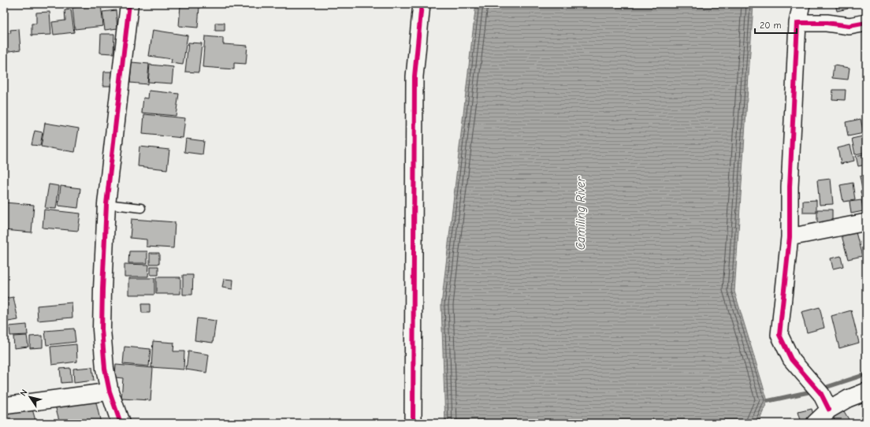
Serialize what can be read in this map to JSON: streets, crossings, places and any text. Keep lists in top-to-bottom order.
{
  "water": ["Camiling River"],
  "scale_bar": "20 m",
  "north": "top left"
}
